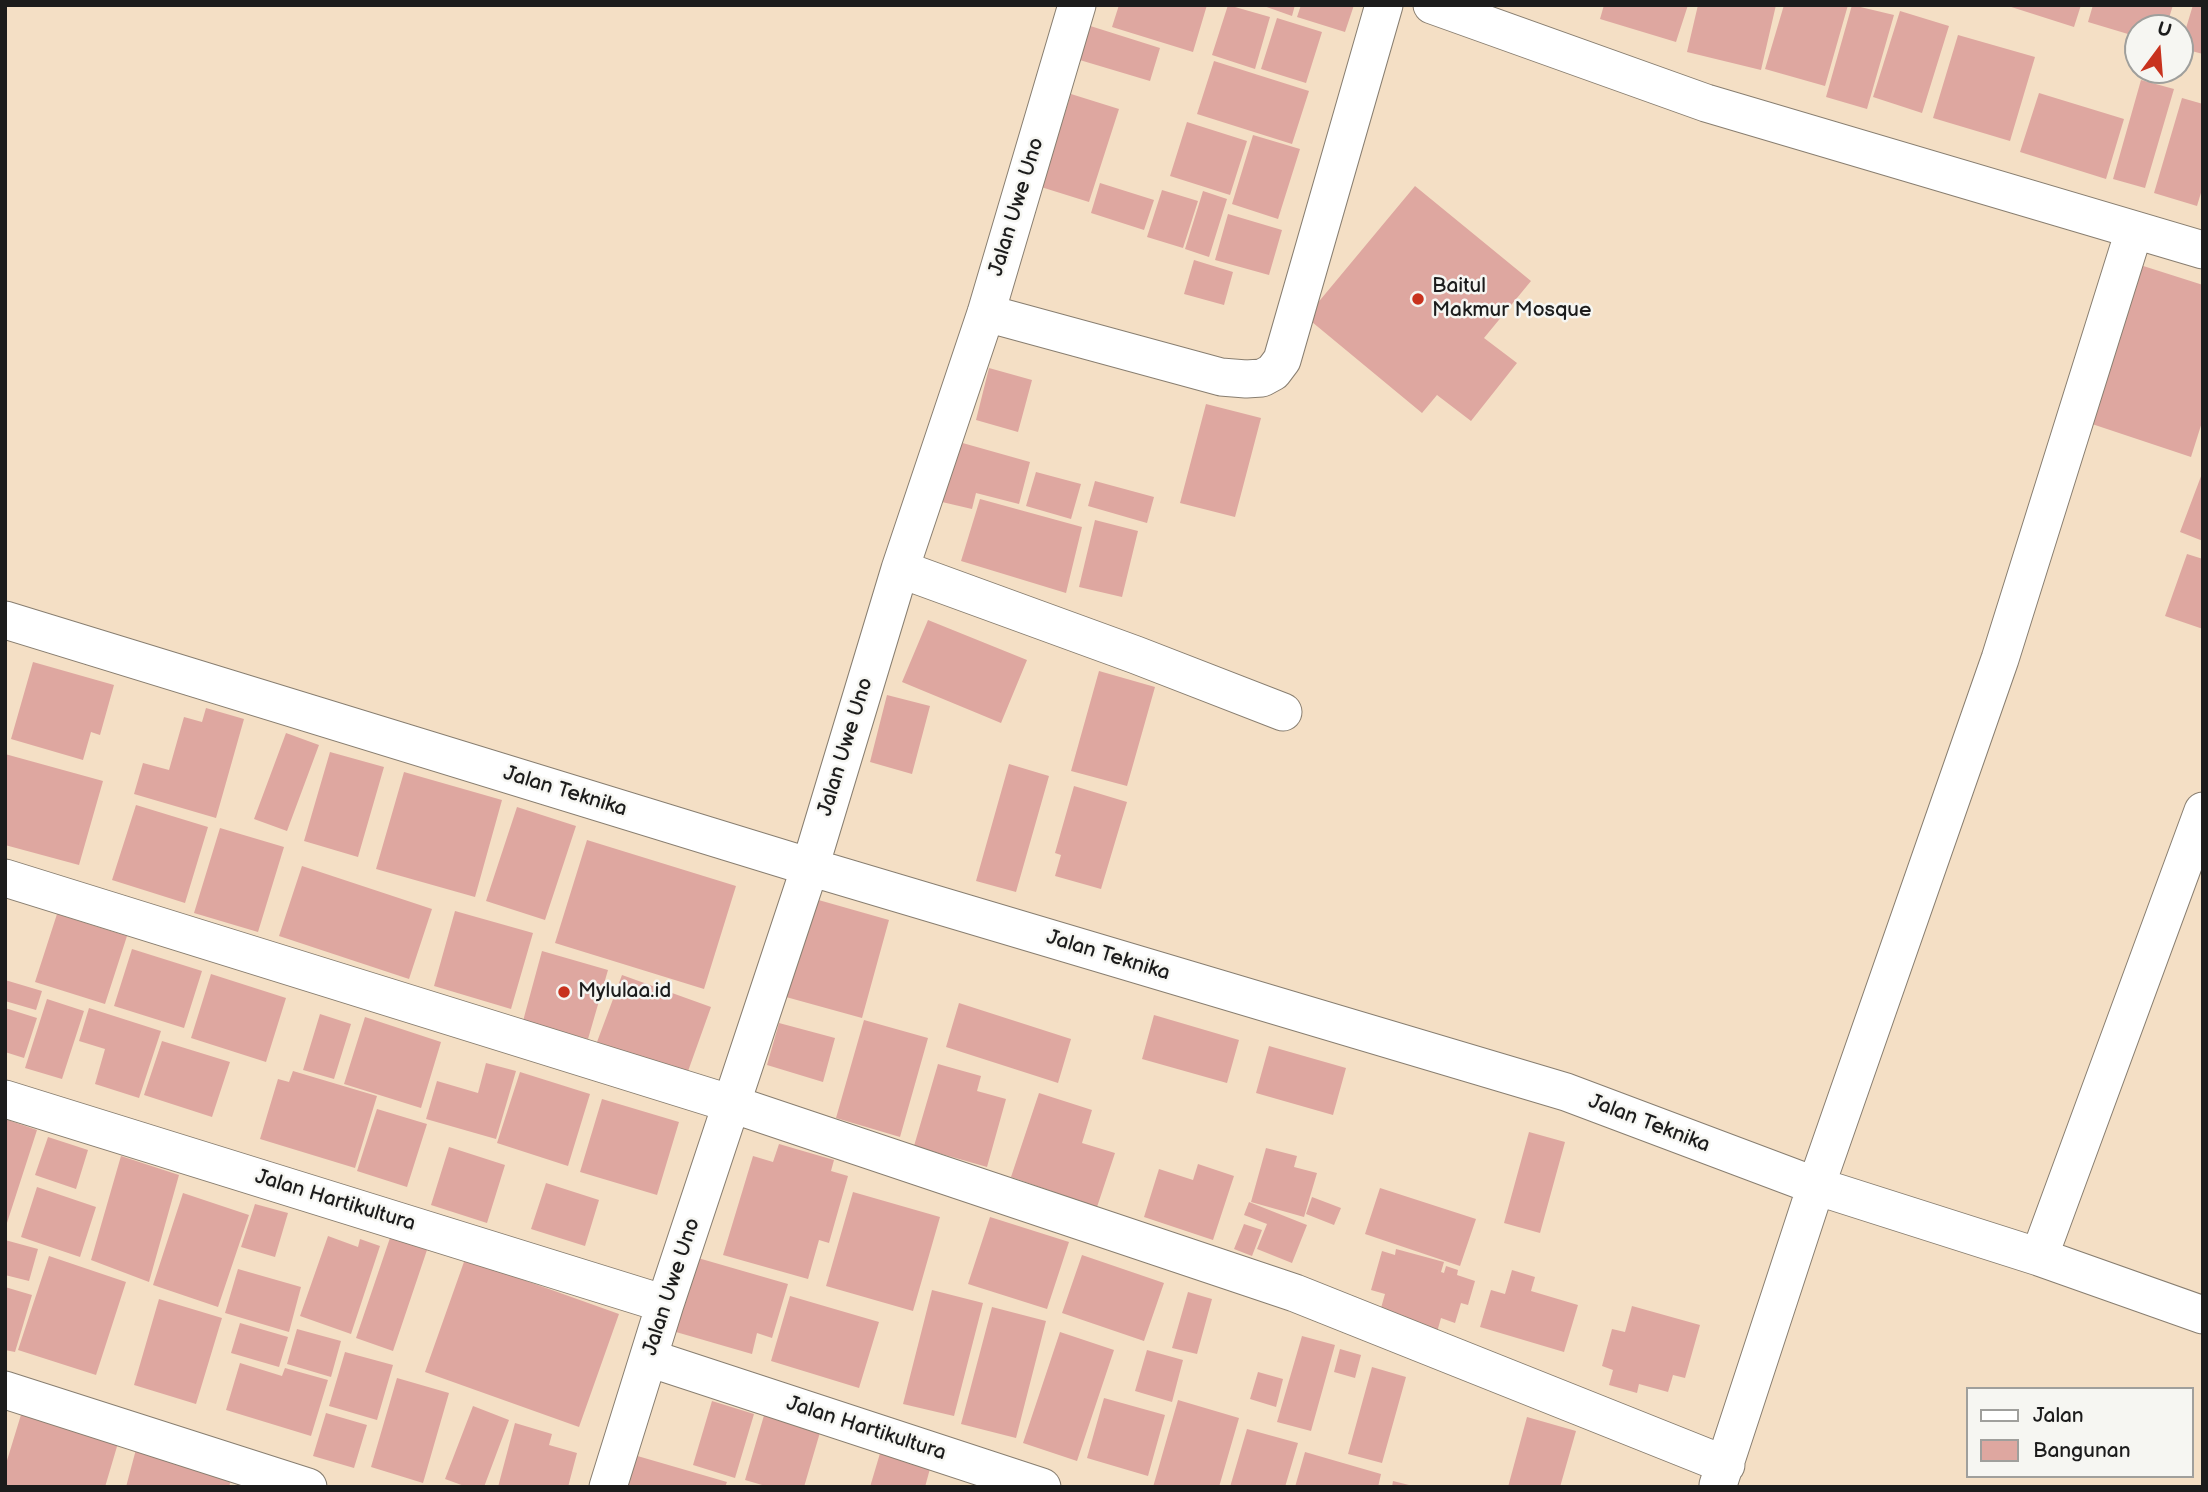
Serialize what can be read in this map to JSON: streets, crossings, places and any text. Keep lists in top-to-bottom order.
{
  "streets": {
    "street": ["Jalan Uwe Uno", "Jalan Teknika", "Jalan Hartikultura"]
  },
  "crossings": [
    ["Jalan Uwe Uno", "Jalan Teknika"],
    ["Jalan Uwe Uno", "Jalan Hartikultura"]
  ],
  "places": ["Baitul Makmur Mosque", "Mylulaa.id"],
  "legend": ["Jalan", "Bangunan"],
  "north": "top"
}
